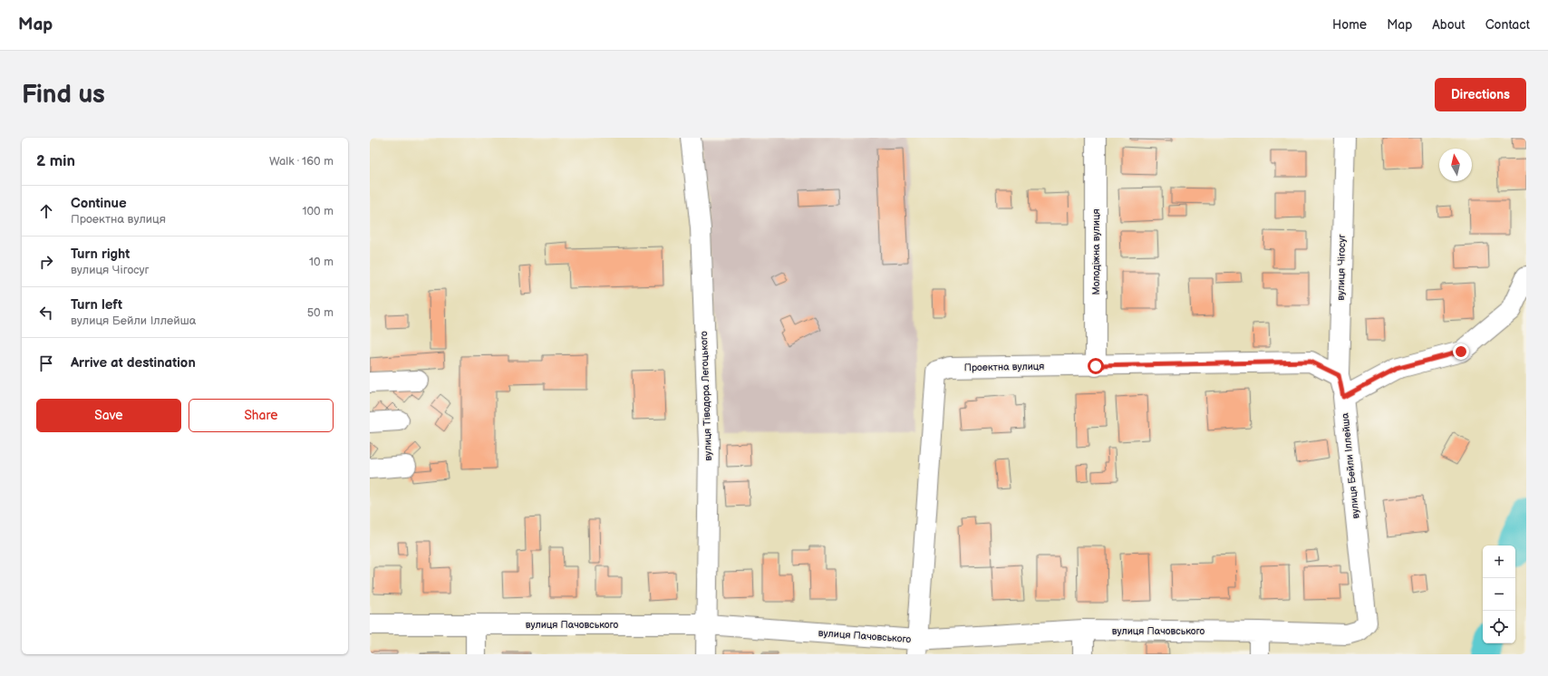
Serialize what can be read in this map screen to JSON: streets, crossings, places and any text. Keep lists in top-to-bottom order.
{
  "streets": {
    "street": [
      "Молодіжна вулиця",
      "вулиця Чігосуг",
      "Проектна вулиця",
      "вулиця Тіводора Легоцького",
      "вулиця Бейли Іллейша",
      "вулиця Пачовського"
    ]
  },
  "crossings": [
    ["Молодіжна вулиця", "Проектна вулиця"],
    ["вулиця Чігосуг", "Проектна вулиця"],
    ["вулиця Чігосуг", "вулиця Бейли Іллейша"],
    ["Проектна вулиця", "вулиця Пачовського"],
    ["вулиця Тіводора Легоцького", "вулиця Пачовського"],
    ["вулиця Бейли Іллейша", "вулиця Пачовського"]
  ],
  "north": "top",
  "page": {
    "header": "Map",
    "nav": [
      "Home",
      "Map",
      "About",
      "Contact"
    ],
    "buttons": [
      "Directions",
      ["Save", "Share"]
    ],
    "title": "Find us",
    "heading": ["2 min", "Walk · 160 m"],
    "list": [
      ["Continue", "Проектна вулиця", "100 m"],
      ["Turn right", "вулиця Чігосуг", "10 m"],
      ["Turn left", "вулиця Бейли Іллейша", "50 m"],
      "Arrive at destination"
    ],
    "map_buttons": ["+", "−"]
  }
}
